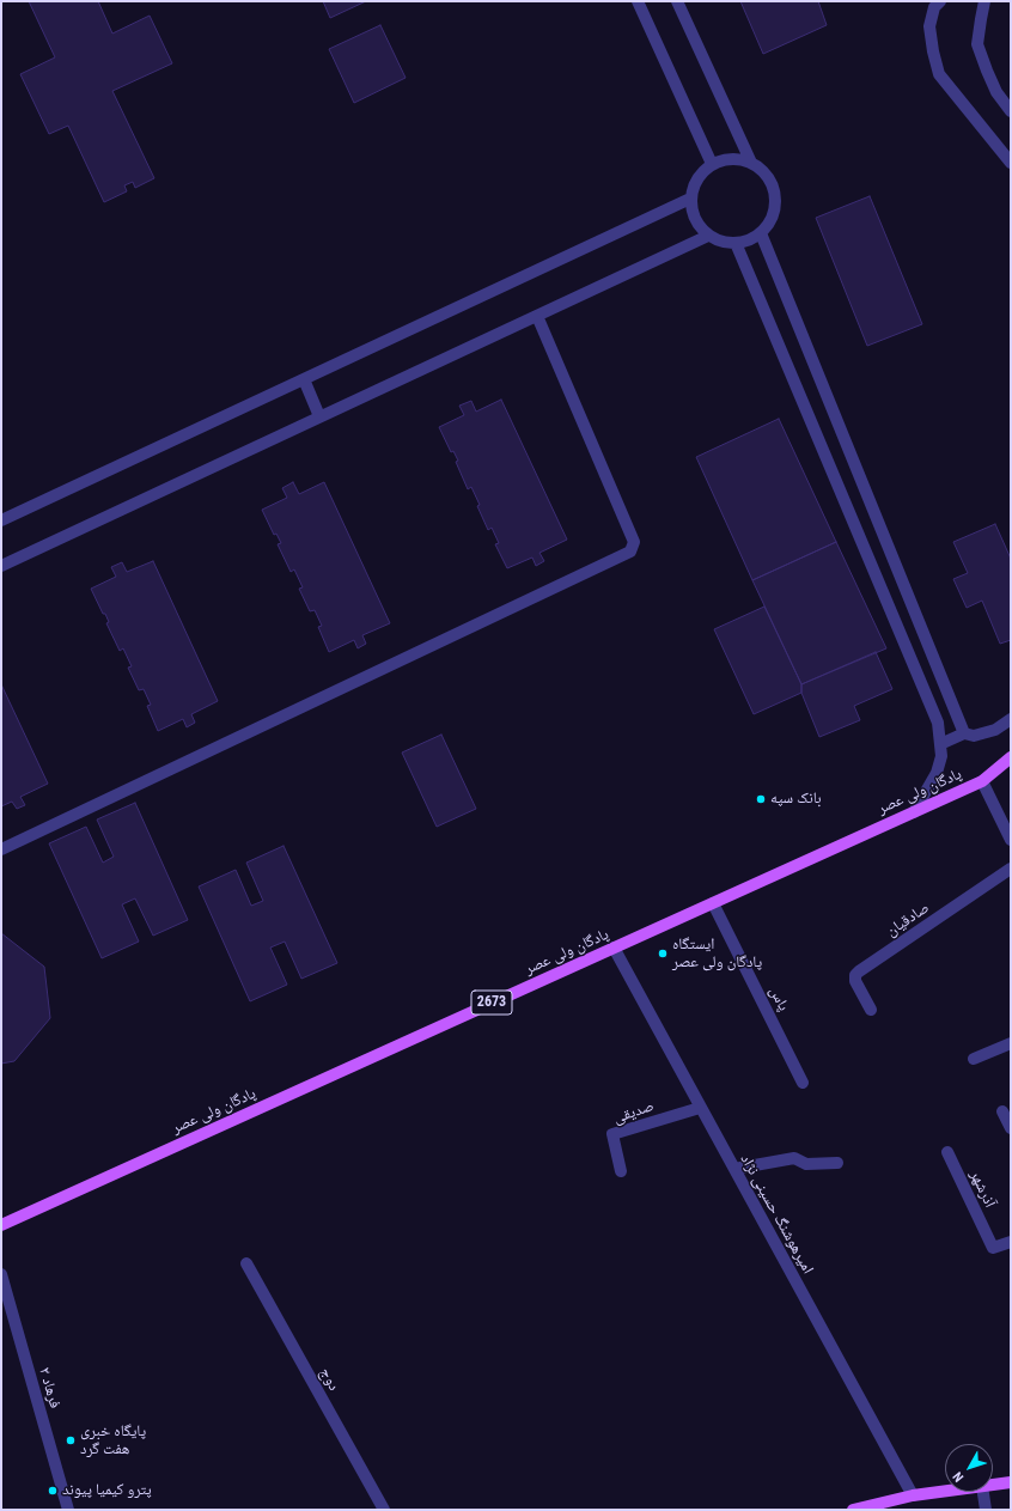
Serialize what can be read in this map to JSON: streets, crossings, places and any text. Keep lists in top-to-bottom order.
{
  "streets": {
    "main road": ["پادگان ولی عصر", "2673"],
    "street": [
      "صادقیان",
      "پاس",
      "صدیقی",
      "آذرشهر",
      "امیرهوشنگ حسینی نژاد",
      "دوج",
      "فرهاد ۲"
    ]
  },
  "crossings": [
    ["پادگان ولی عصر", "پاس"],
    ["پادگان ولی عصر", "امیرهوشنگ حسینی نژاد"],
    ["صدیقی", "امیرهوشنگ حسینی نژاد"]
  ],
  "places": [
    "بانک سپه",
    "ایستگاه پادگان ولی عصر",
    "پایگاه خبری هفت گرد",
    "پترو کیمیا پیوند"
  ],
  "north": "bottom left"
}
